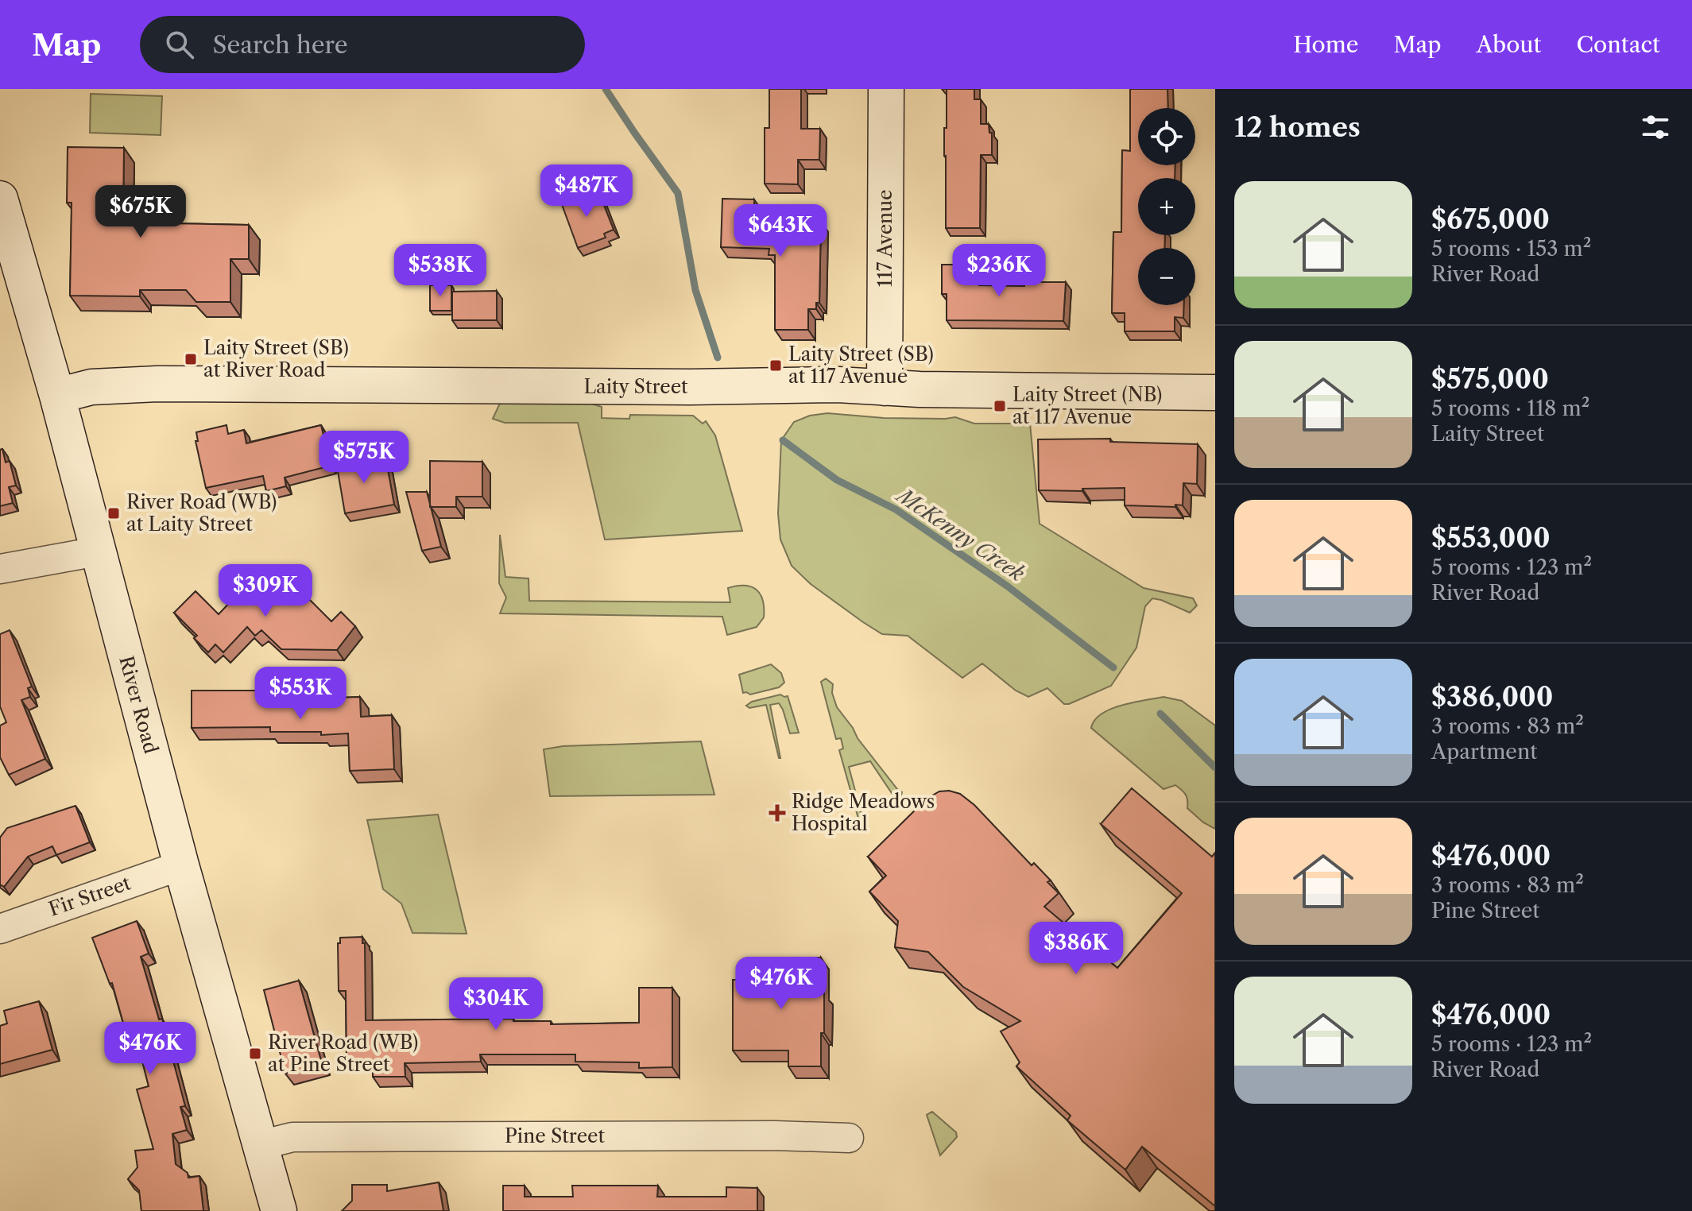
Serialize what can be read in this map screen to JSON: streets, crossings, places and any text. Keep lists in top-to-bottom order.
{
  "streets": {
    "street": [
      "117 Avenue",
      "Laity Street",
      "River Road",
      "Fir Street",
      "Pine Street"
    ]
  },
  "crossings": [
    ["117 Avenue", "Laity Street"],
    ["Laity Street", "River Road"],
    ["River Road", "Fir Street"],
    ["River Road", "Pine Street"]
  ],
  "water": ["McKenny Creek"],
  "places": {
    "transit": [
      "Laity Street (SB) at River Road",
      "Laity Street (SB) at 117 Avenue",
      "Laity Street (NB) at 117 Avenue",
      "River Road (WB) at Laity Street",
      "River Road (WB) at Pine Street"
    ],
    "health": ["Ridge Meadows Hospital"]
  },
  "page": {
    "header": "Map",
    "search": "Search here",
    "nav": [
      "Home",
      "Map",
      "About",
      "Contact"
    ],
    "heading": "12 homes",
    "map_buttons": ["+", "−"],
    "price": [
      "$487K",
      "$675K",
      "$643K",
      "$538K",
      "$236K",
      "$575K",
      "$309K",
      "$553K",
      "$386K",
      "$476K",
      "$304K",
      "$476K"
    ],
    "list": [
      {
        "name": "$675,000",
        "note": "5 rooms · 153 m² · River Road"
      },
      {
        "name": "$575,000",
        "note": "5 rooms · 118 m² · Laity Street"
      },
      {
        "name": "$553,000",
        "note": "5 rooms · 123 m² · River Road"
      },
      {
        "name": "$386,000",
        "note": "3 rooms · 83 m² · Apartment"
      },
      {
        "name": "$476,000",
        "note": "3 rooms · 83 m² · Pine Street"
      },
      {
        "name": "$476,000",
        "note": "5 rooms · 123 m² · River Road"
      }
    ]
  }
}
